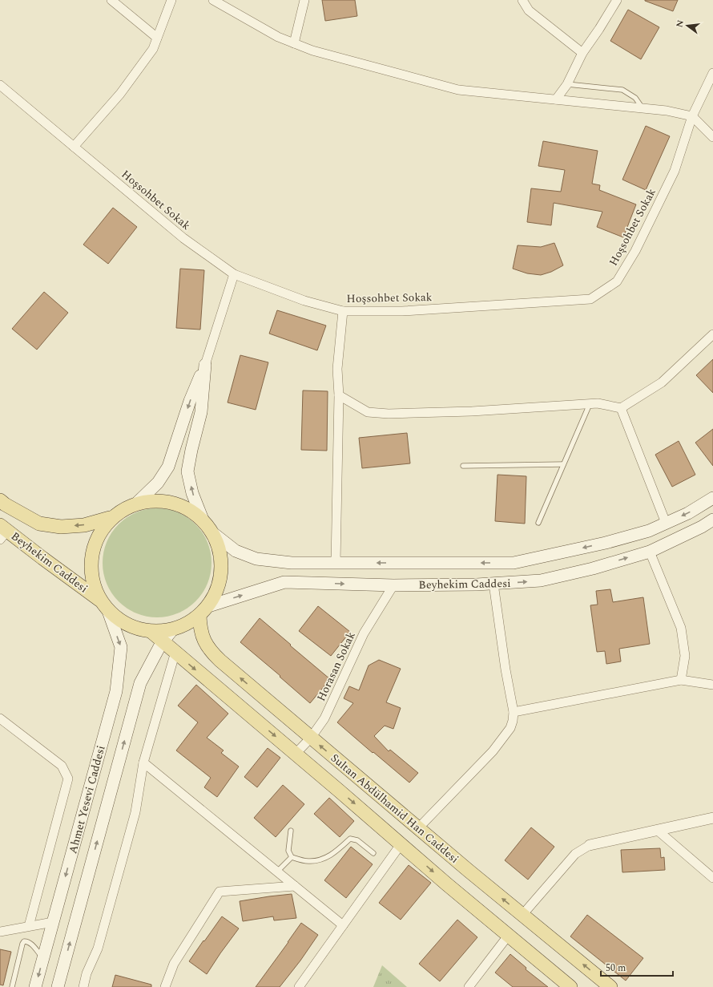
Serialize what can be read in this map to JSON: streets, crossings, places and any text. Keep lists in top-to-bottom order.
{
  "streets": {
    "main road": ["Beyhekim Caddesi", "Ahmet Yesevi Caddesi", "Sultan Abdülhamid Han Caddesi"],
    "street": ["Hoşsohbet Sokak", "Horasan Sokak"]
  },
  "crossings": [
    ["Beyhekim Caddesi", "Horasan Sokak"],
    ["Beyhekim Caddesi", "Sultan Abdülhamid Han Caddesi"],
    ["Horasan Sokak", "Sultan Abdülhamid Han Caddesi"],
    ["Ahmet Yesevi Caddesi", "Sultan Abdülhamid Han Caddesi"]
  ],
  "scale_bar": "50 m",
  "north": "left"
}
